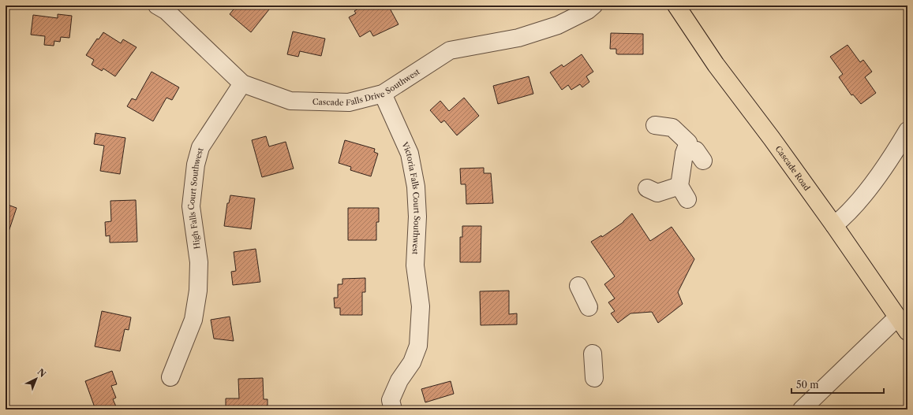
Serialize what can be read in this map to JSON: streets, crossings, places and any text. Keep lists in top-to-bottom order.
{
  "streets": {
    "main road": ["Cascade Road"],
    "street": ["Cascade Falls Drive Southwest", "High Falls Court Southwest", "Victoria Falls Court Southwest"]
  },
  "crossings": [
    ["Cascade Falls Drive Southwest", "High Falls Court Southwest"],
    ["Cascade Falls Drive Southwest", "Victoria Falls Court Southwest"]
  ],
  "scale_bar": "50 m",
  "north": "top right"
}
